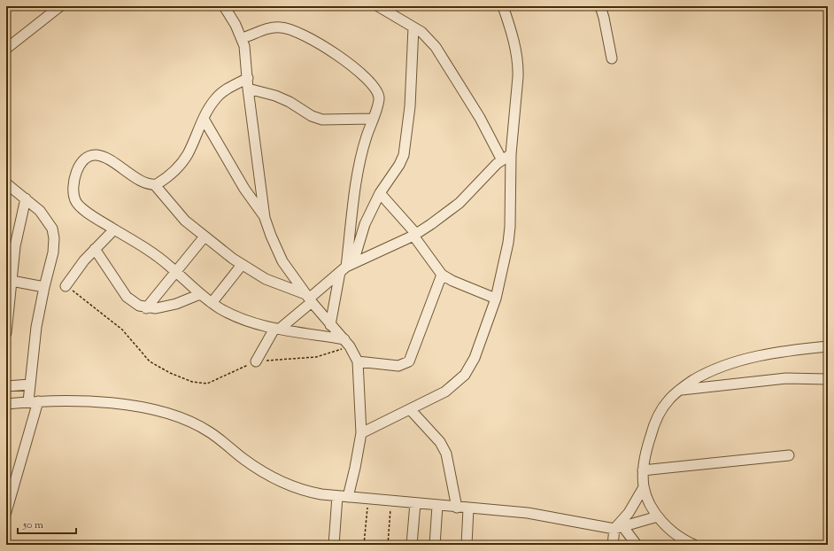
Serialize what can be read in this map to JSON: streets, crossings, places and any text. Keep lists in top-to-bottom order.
{
  "scale_bar": "50 m"
}
